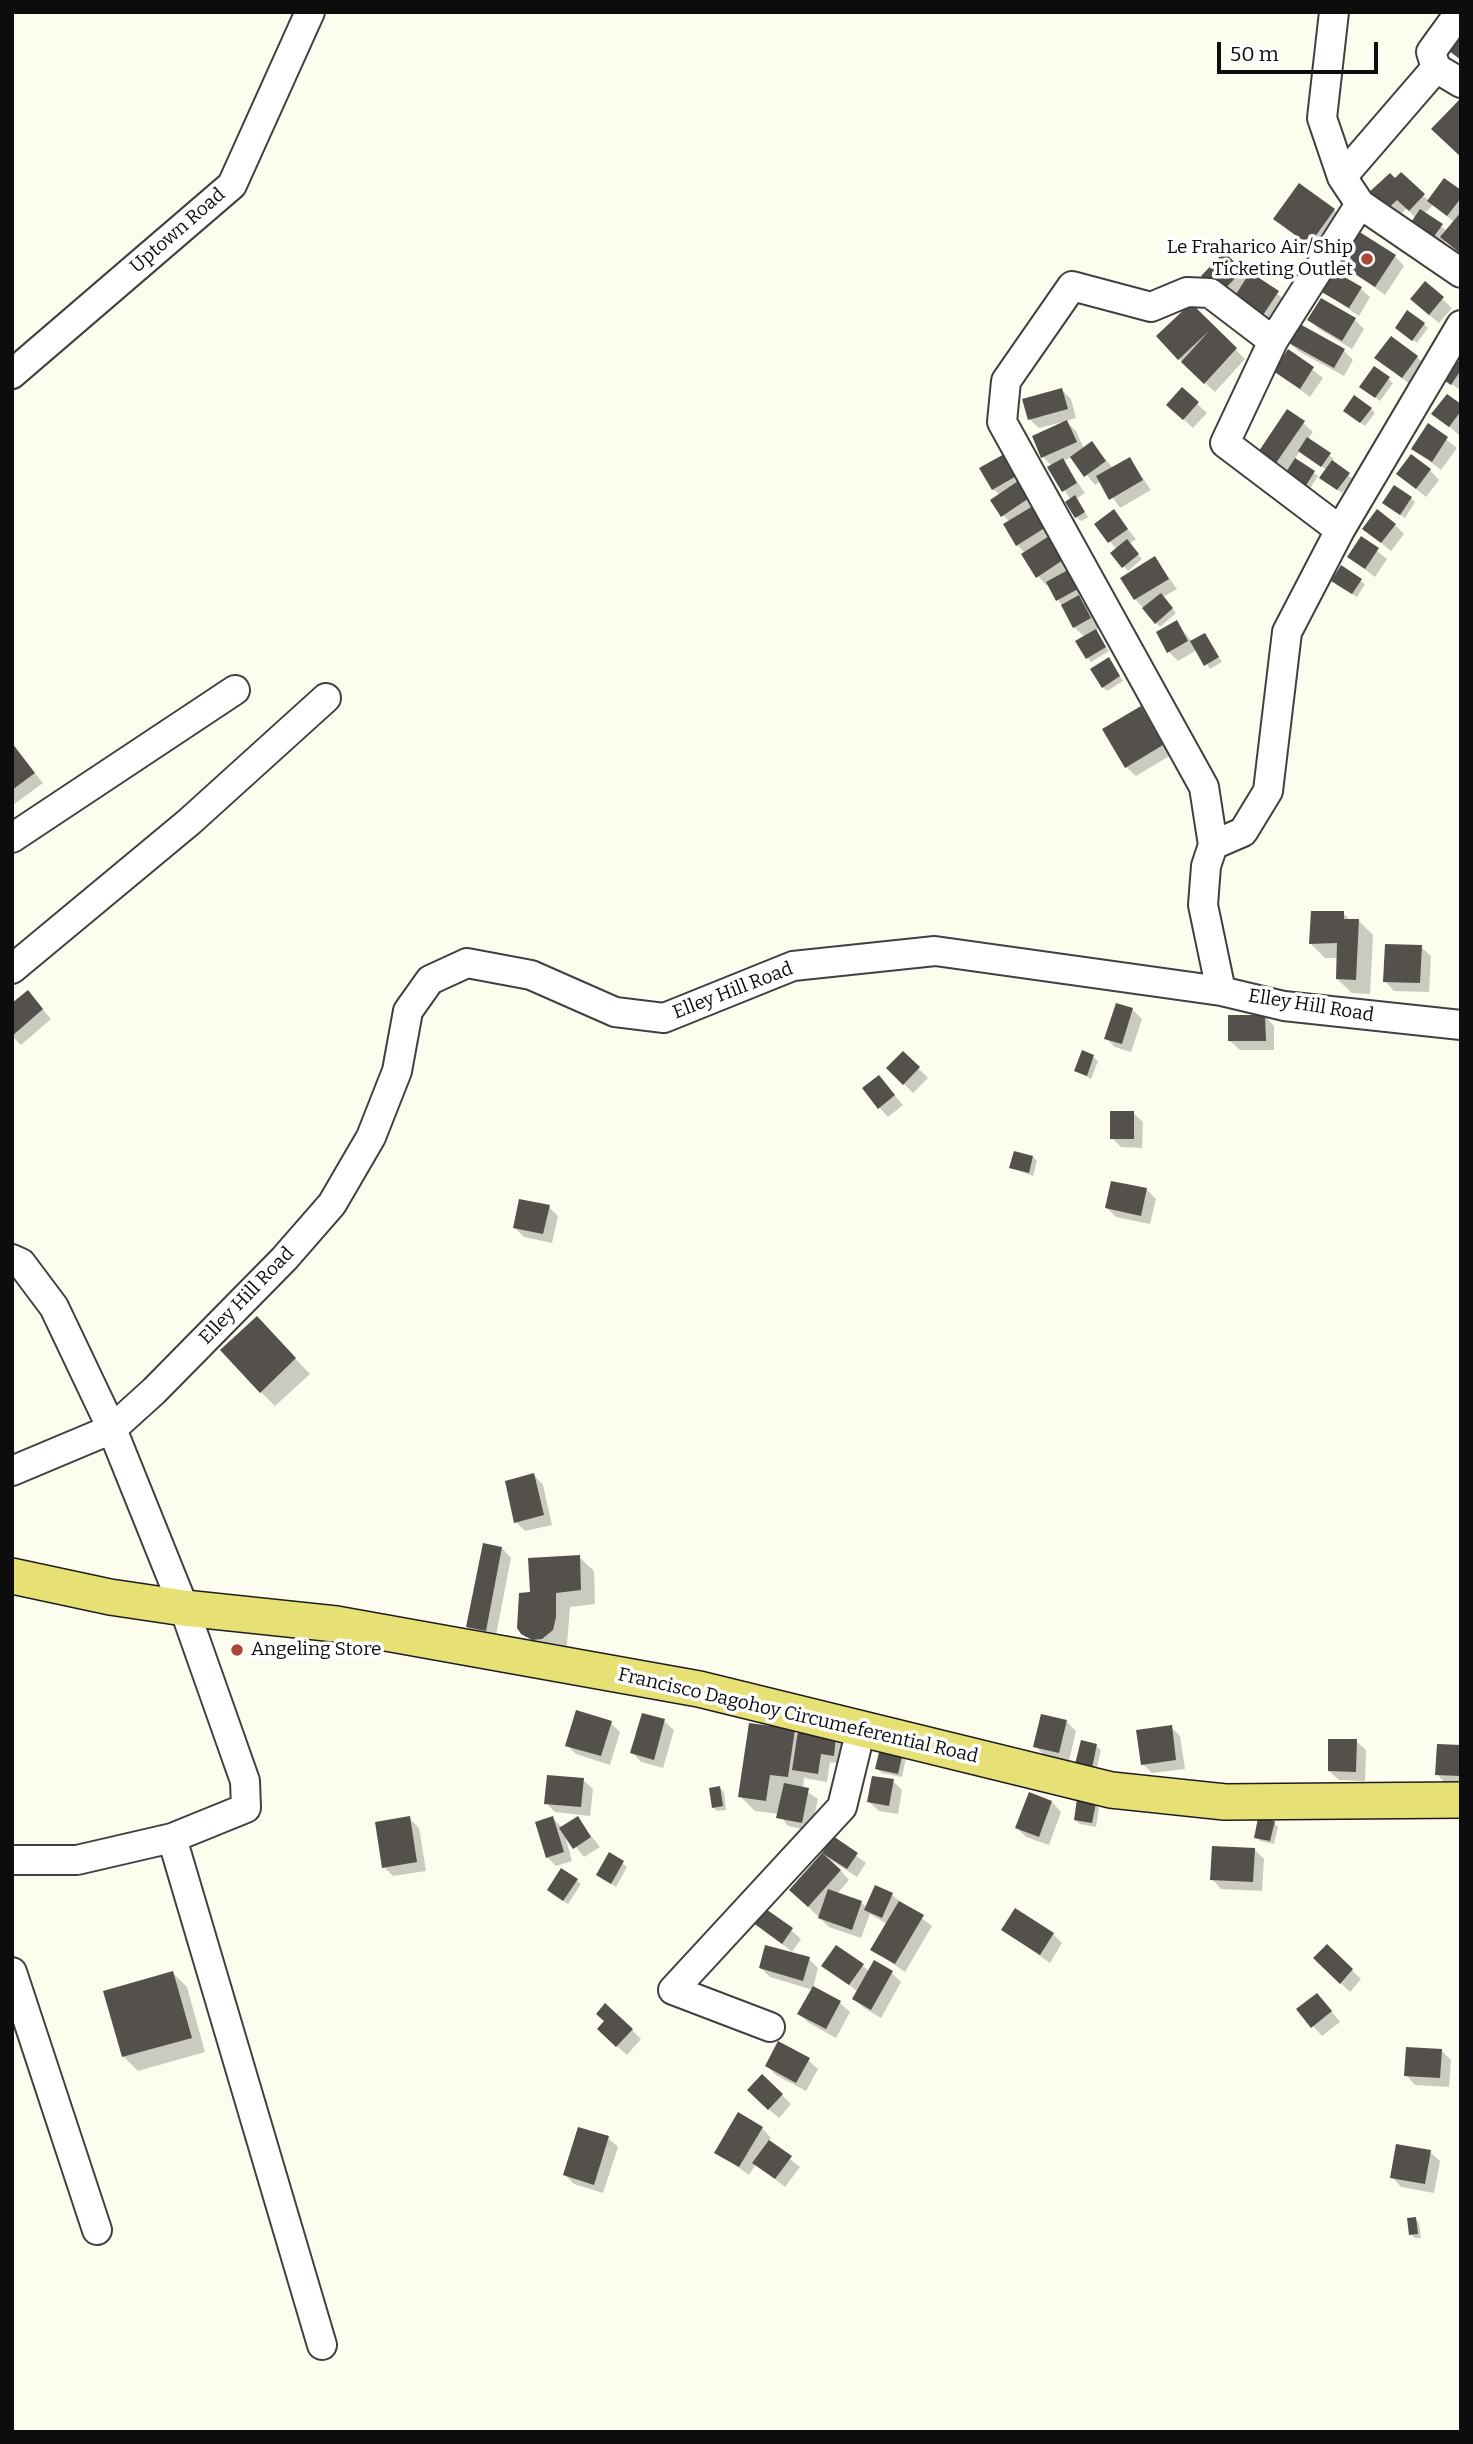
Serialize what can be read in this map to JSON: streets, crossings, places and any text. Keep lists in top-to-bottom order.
{
  "streets": {
    "main road": ["Francisco Dagohoy Circumeferential Road"],
    "street": ["Uptown Road", "Elley Hill Road"]
  },
  "places": ["Le Fraharico Air/Ship Ticketing Outlet", "Angeling Store"],
  "scale_bar": "50 m"
}
